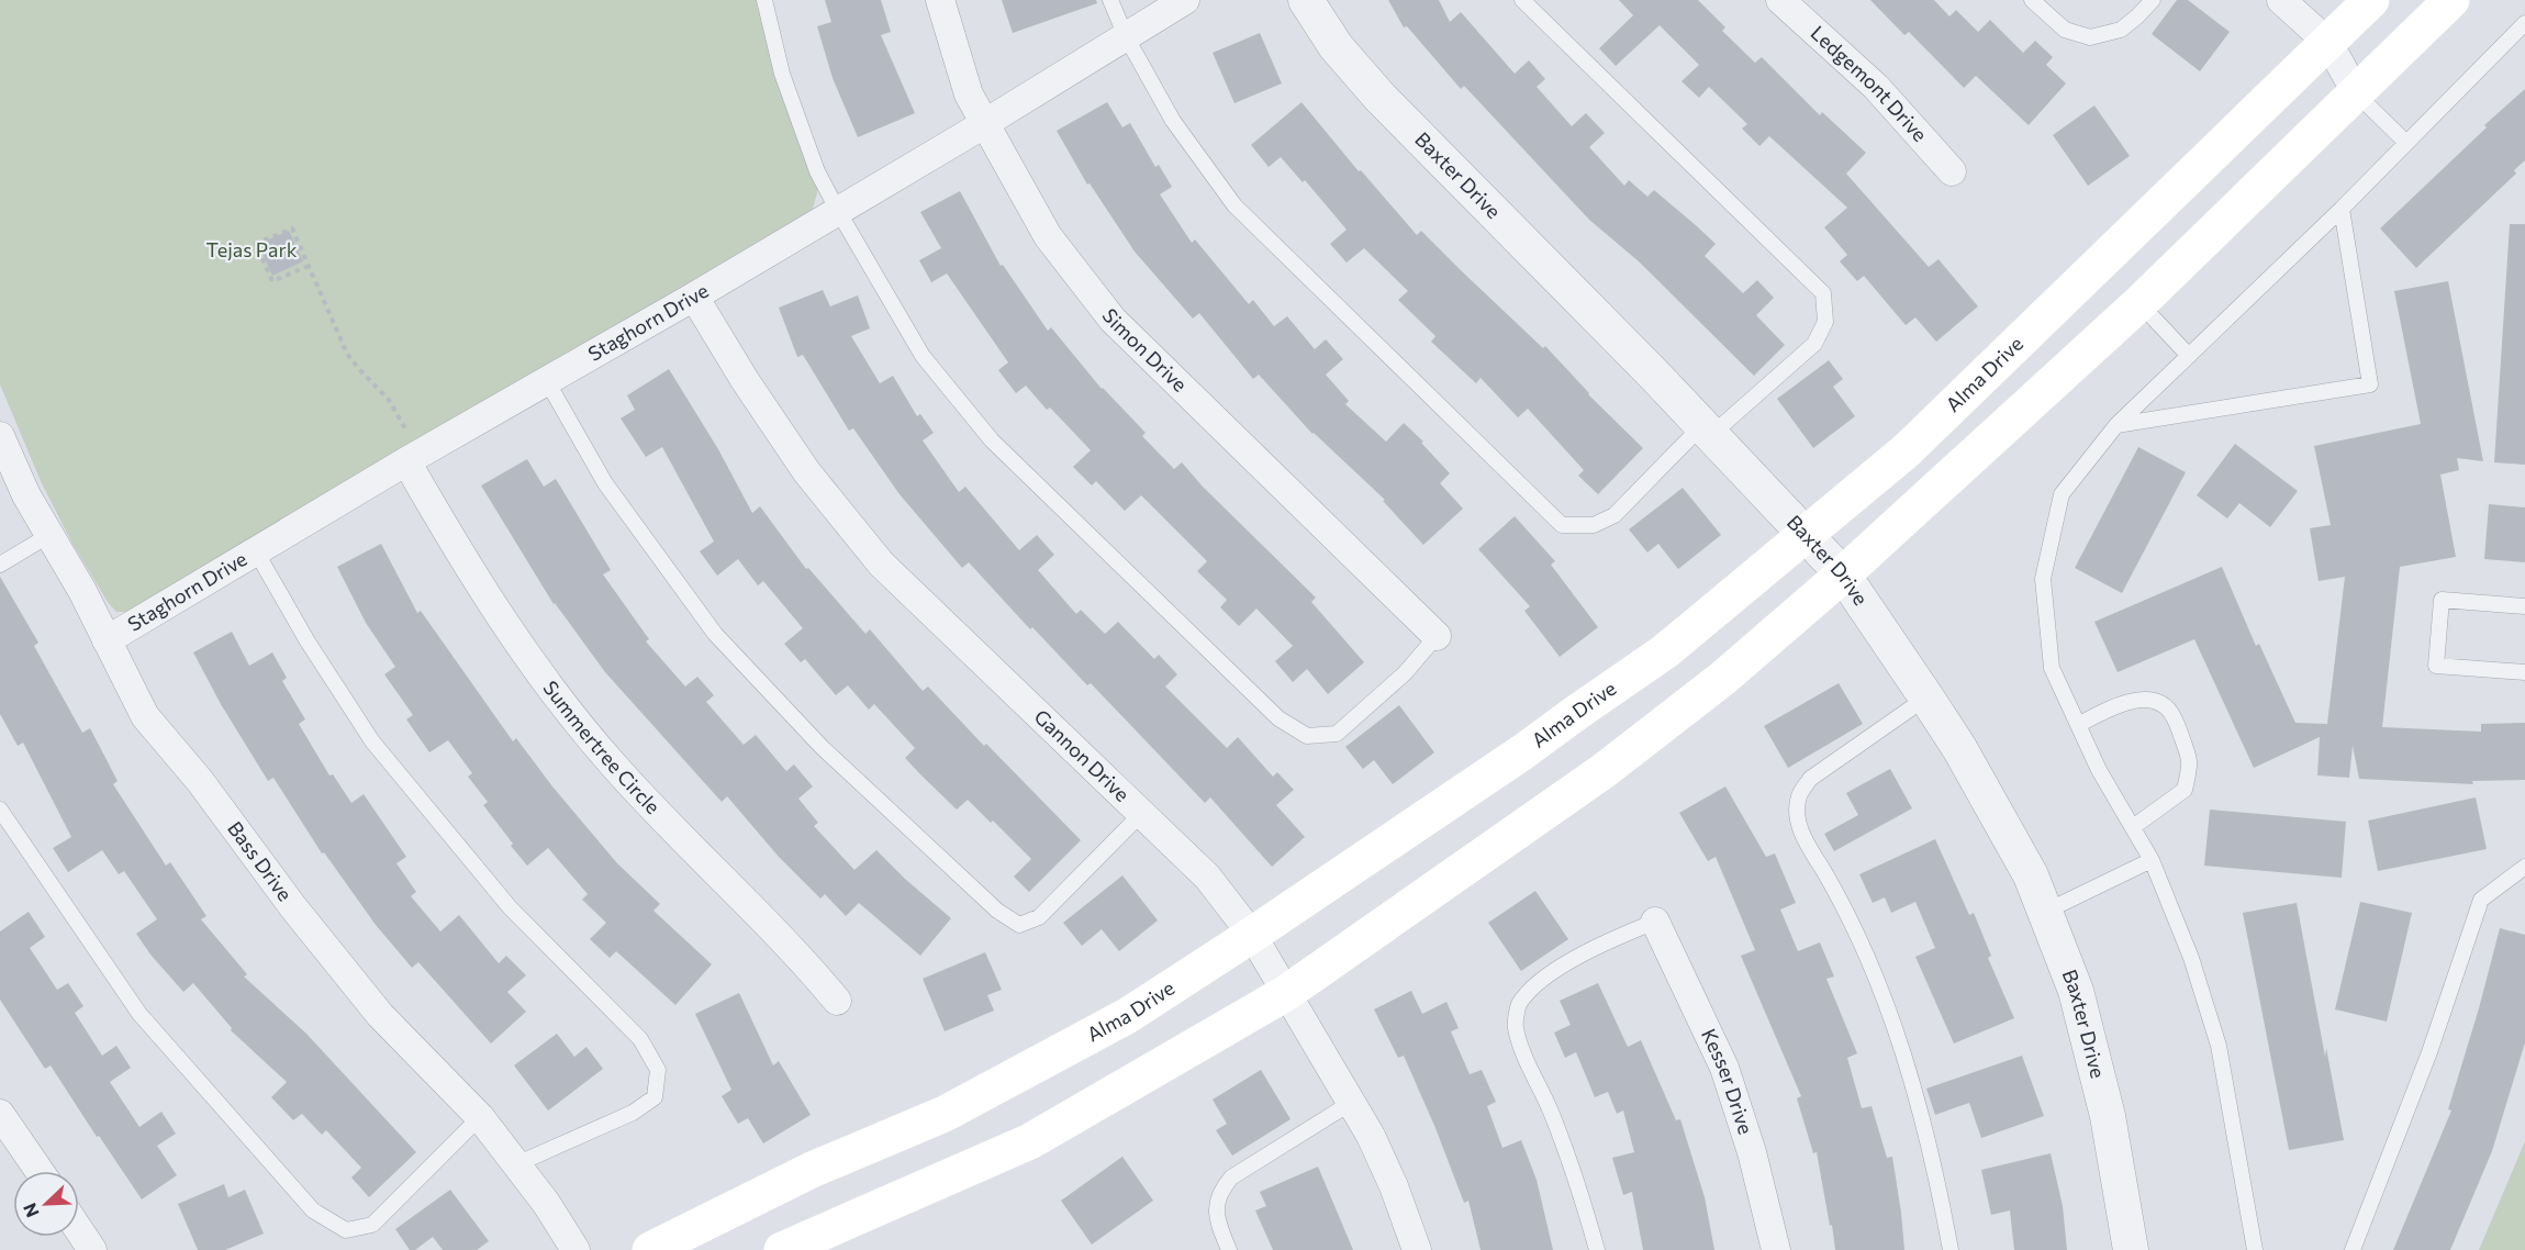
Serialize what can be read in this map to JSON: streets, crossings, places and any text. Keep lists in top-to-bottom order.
{
  "streets": {
    "main road": ["Alma Drive"],
    "street": [
      "Ledgemont Drive",
      "Baxter Drive",
      "Staghorn Drive",
      "Simon Drive",
      "Summertree Circle",
      "Gannon Drive",
      "Bass Drive",
      "Kesser Drive"
    ]
  },
  "crossings": [
    ["Baxter Drive", "Alma Drive"],
    ["Staghorn Drive", "Simon Drive"],
    ["Staghorn Drive", "Summertree Circle"],
    ["Staghorn Drive", "Gannon Drive"],
    ["Staghorn Drive", "Bass Drive"],
    ["Alma Drive", "Gannon Drive"]
  ],
  "parks": ["Tejas Park"],
  "north": "bottom left"
}
